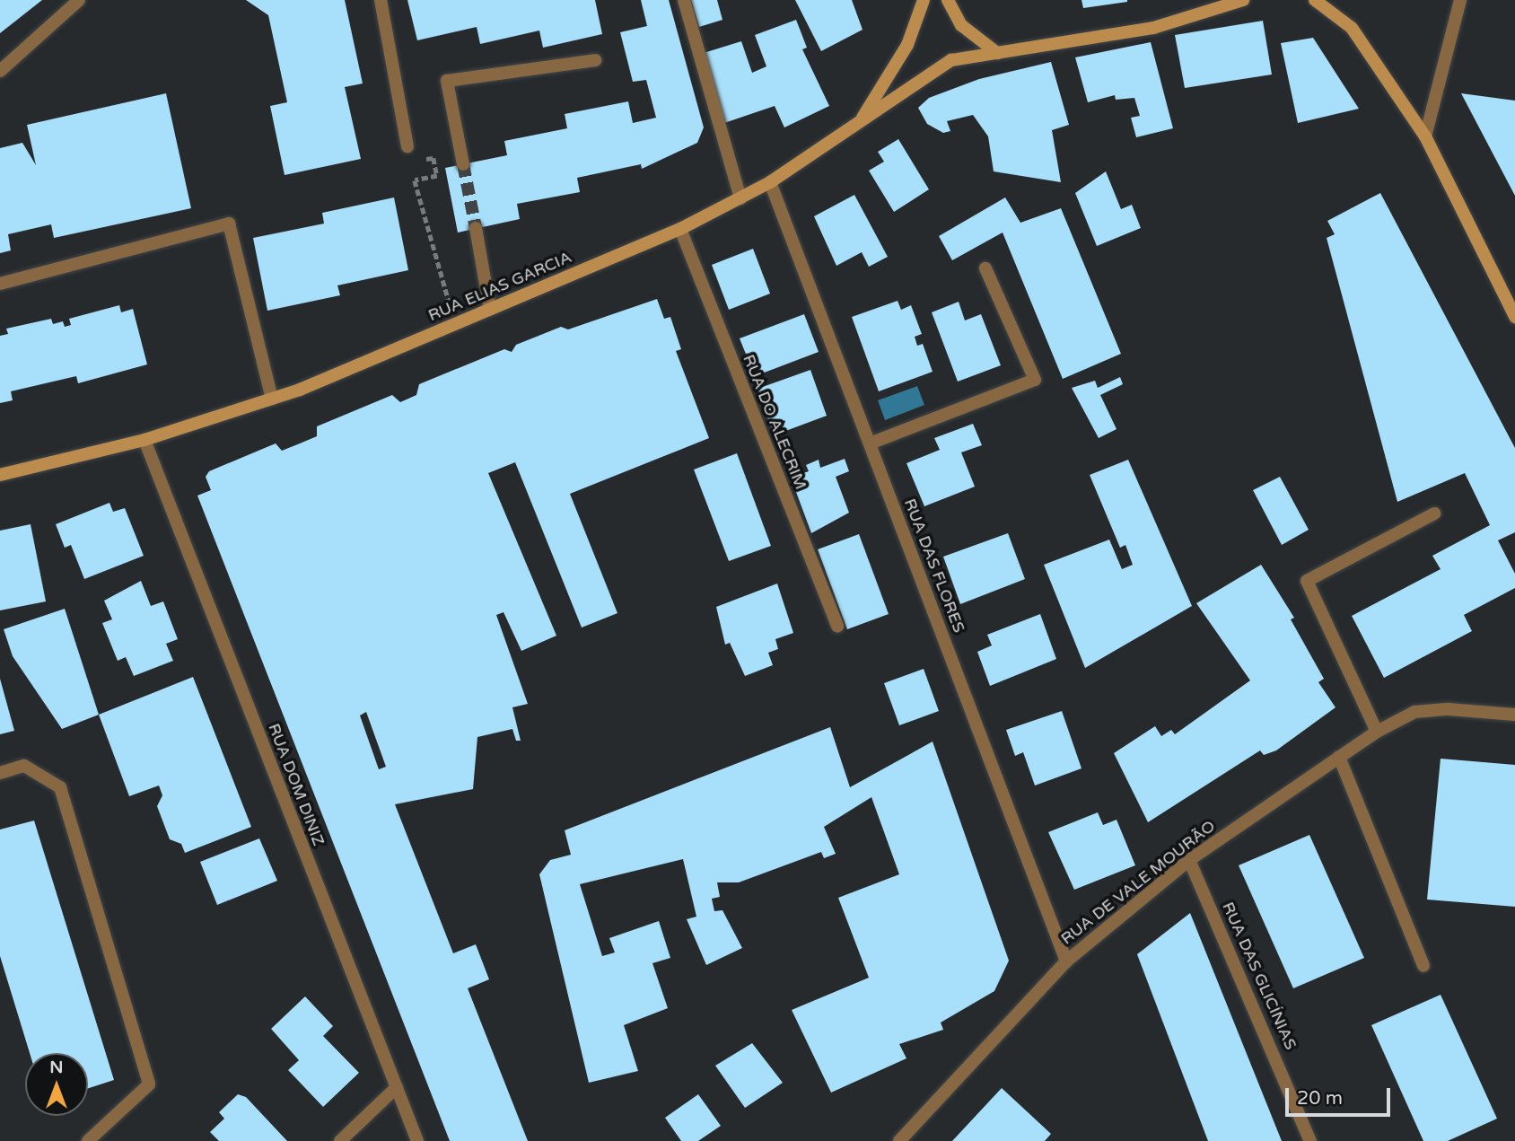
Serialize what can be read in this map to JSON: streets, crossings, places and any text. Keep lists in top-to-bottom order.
{
  "streets": {
    "street": [
      "RUA ELIAS GARCIA",
      "RUA DO ALECRIM",
      "RUA DAS FLORES",
      "RUA DOM DINIZ",
      "RUA DE VALE MOURÃO",
      "RUA DAS GLICÍNIAS"
    ]
  },
  "crossings": [
    ["RUA ELIAS GARCIA", "RUA DO ALECRIM"],
    ["RUA ELIAS GARCIA", "RUA DAS FLORES"],
    ["RUA ELIAS GARCIA", "RUA DOM DINIZ"],
    ["RUA DAS FLORES", "RUA DE VALE MOURÃO"],
    ["RUA DE VALE MOURÃO", "RUA DAS GLICÍNIAS"]
  ],
  "scale_bar": "20 m",
  "north": "top"
}
